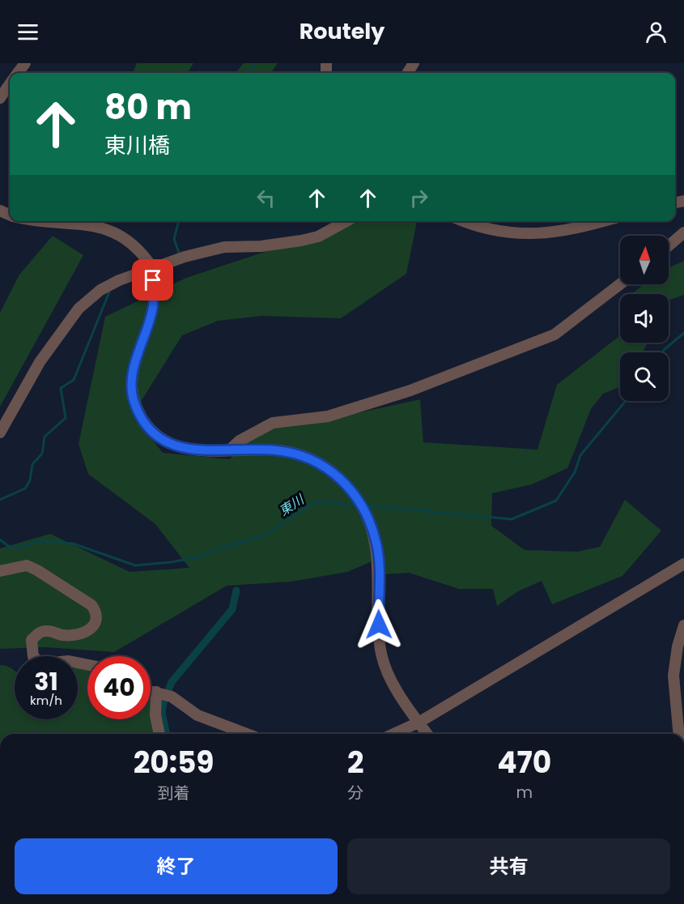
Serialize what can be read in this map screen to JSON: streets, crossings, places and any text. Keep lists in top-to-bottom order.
{
  "water": ["東川"],
  "north": "top",
  "page": {
    "header": "Routely",
    "turn": ["80 m", "東川橋"],
    "speed": "31 km/h",
    "limit": "40",
    "eta": [
      "20:59",
      "到着",
      "2",
      "分",
      "470",
      "m"
    ],
    "buttons": ["終了", "共有"]
  }
}
